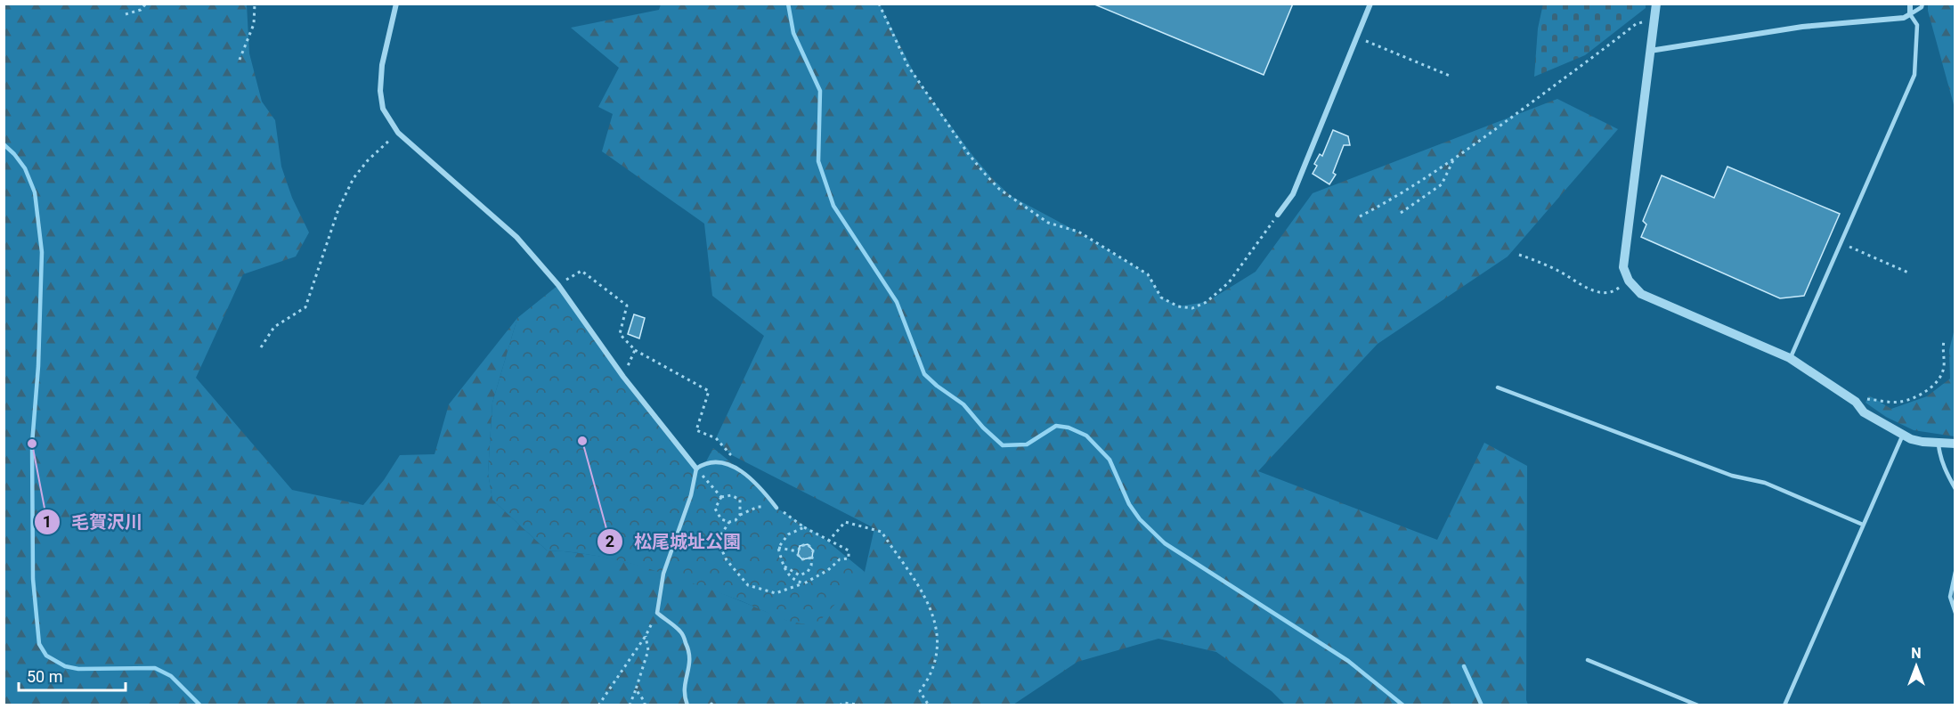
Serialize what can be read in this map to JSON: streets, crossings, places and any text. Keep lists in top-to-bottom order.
{
  "places": ["松尾城址公園", "毛賀沢川"],
  "scale_bar": "50 m",
  "north": "top"
}
